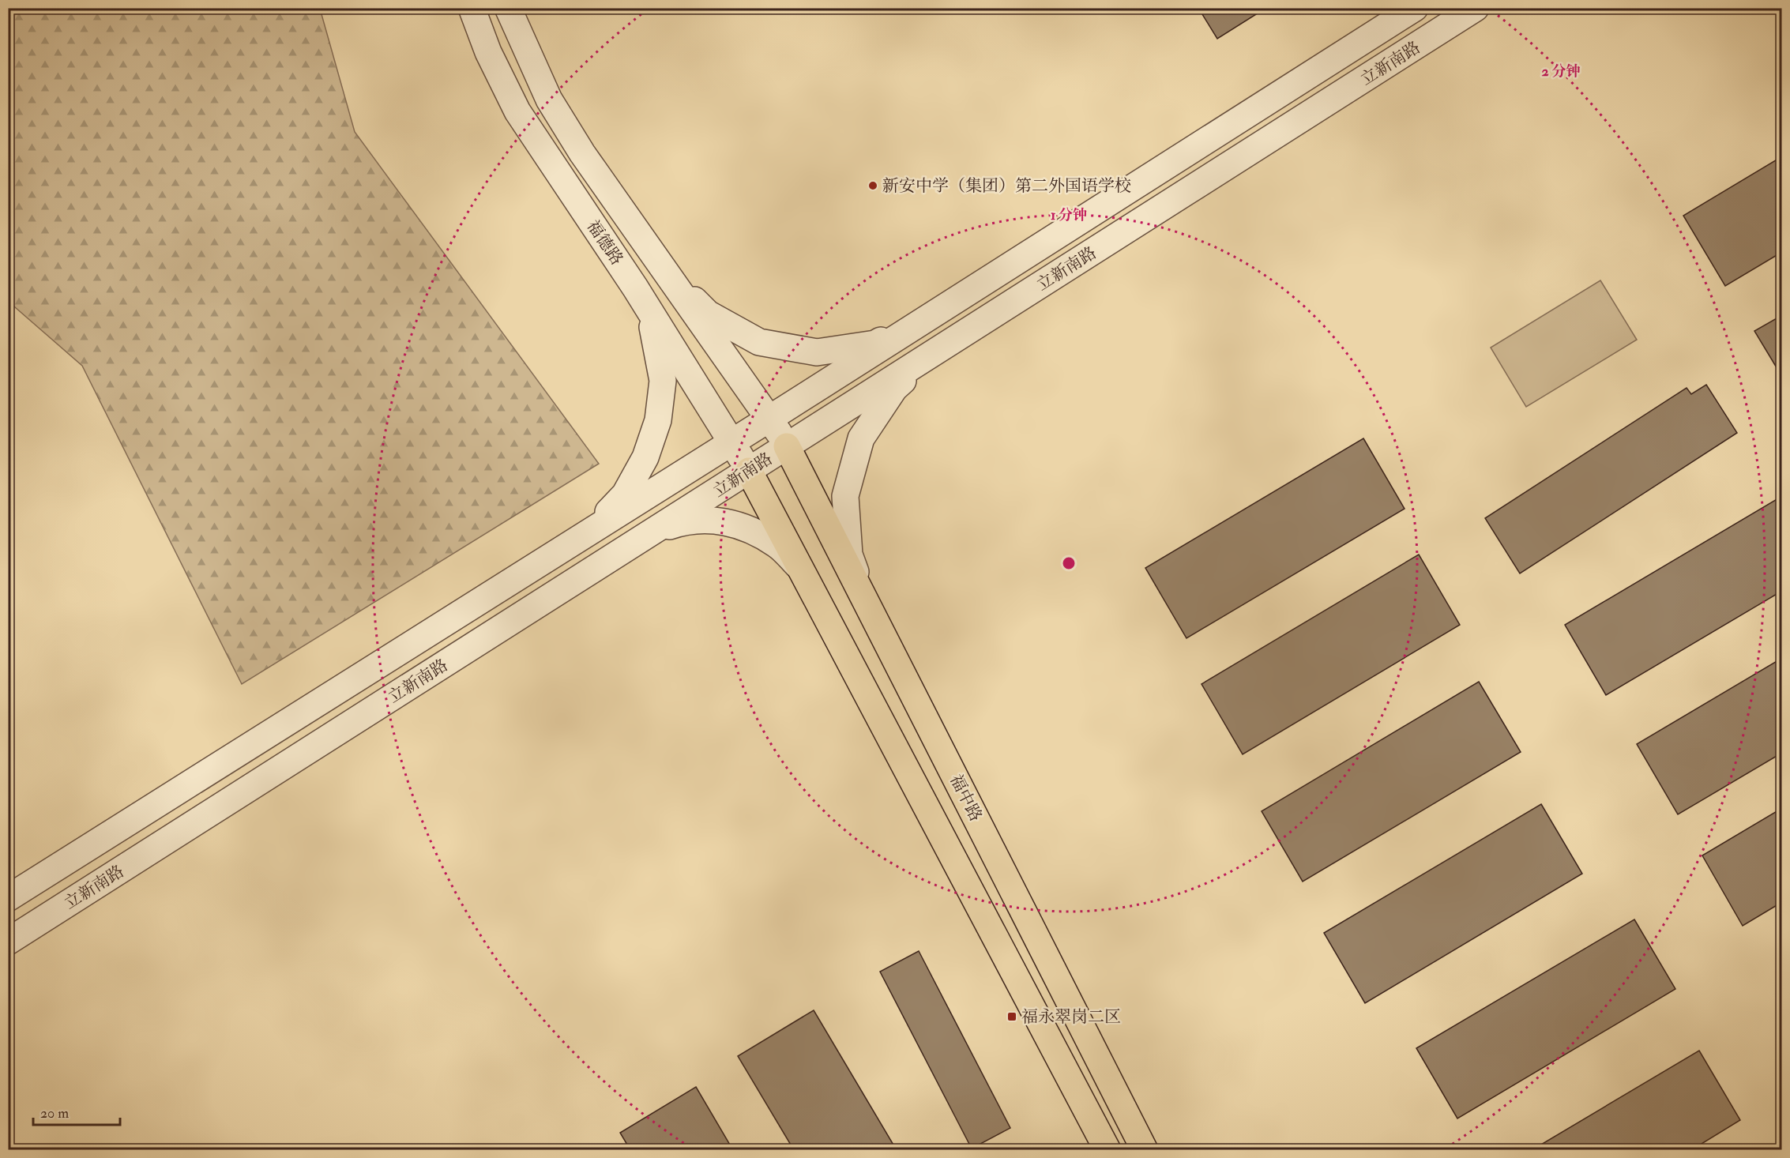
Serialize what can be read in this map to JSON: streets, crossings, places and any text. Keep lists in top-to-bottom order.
{
  "streets": {
    "main road": ["福中路"],
    "street": ["立新南路", "福德路"]
  },
  "crossings": [
    ["立新南路", "福德路"],
    ["立新南路", "福中路"],
    ["福德路", "福中路"]
  ],
  "places": {
    "other": ["新安中学（集团）第二外国语学校"],
    "transit": ["福永翠岗二区"]
  },
  "scale_bar": "20 m",
  "rings": ["2 分钟", "1 分钟"]
}
